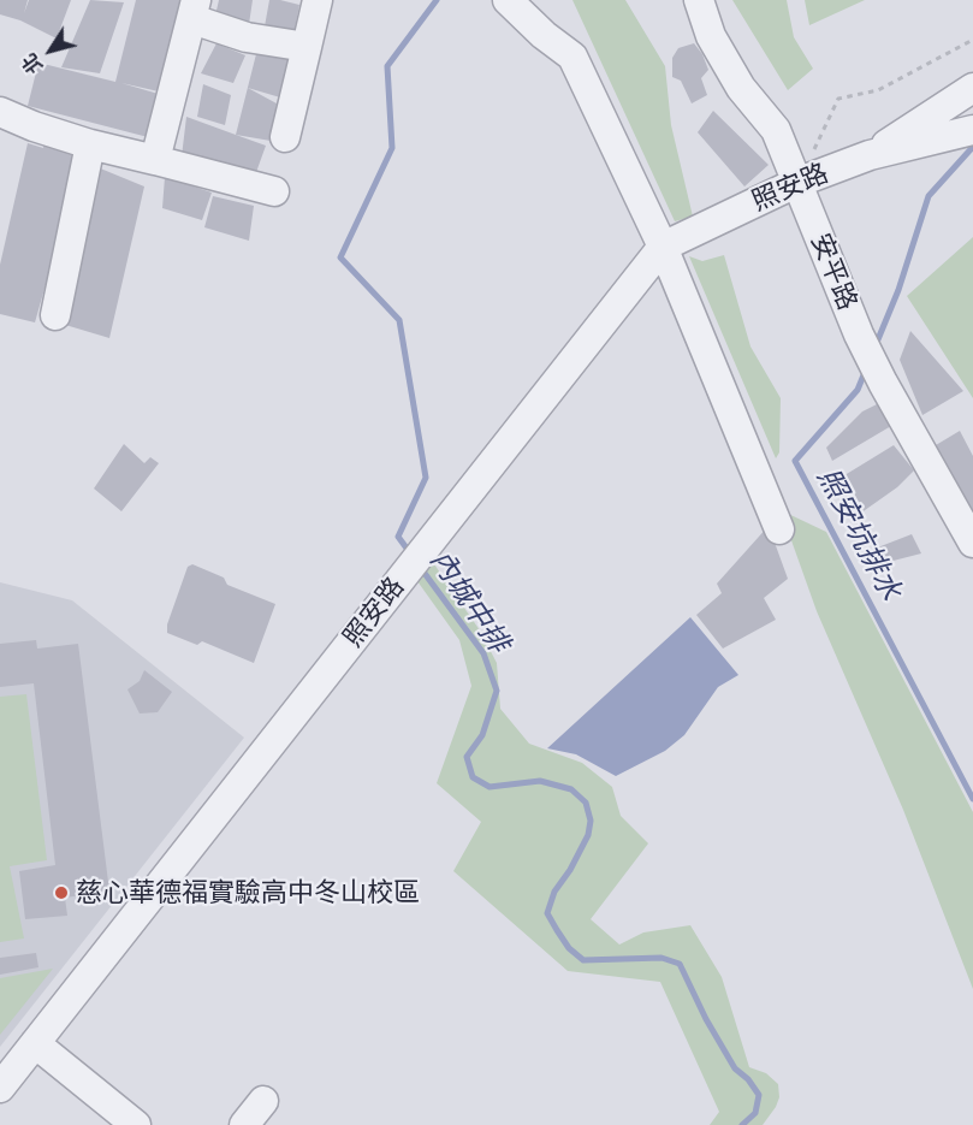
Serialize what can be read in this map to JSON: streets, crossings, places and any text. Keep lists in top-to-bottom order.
{
  "streets": {
    "street": ["照安路", "安平路"]
  },
  "crossings": [
    ["照安路", "安平路"]
  ],
  "water": ["照安坑排水", "內城中排"],
  "places": ["慈心華德福實驗高中冬山校區"],
  "north": "bottom left"
}
